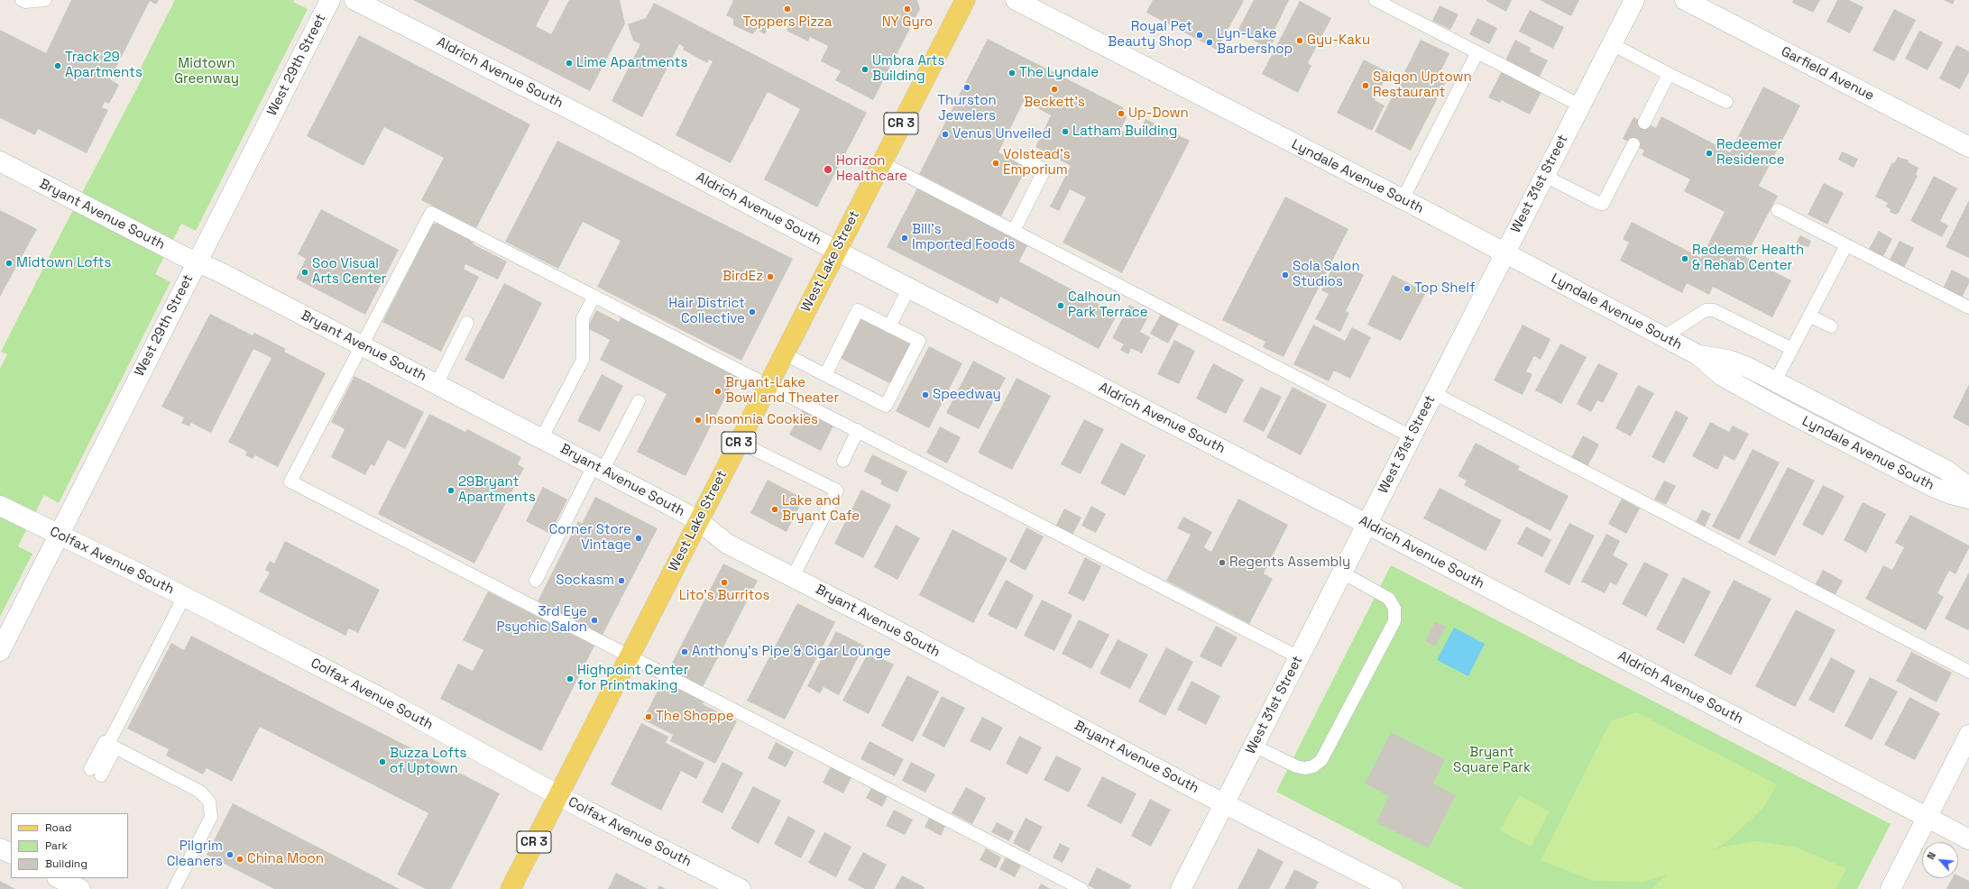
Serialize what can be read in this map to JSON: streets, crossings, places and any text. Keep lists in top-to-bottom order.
{
  "streets": {
    "main road": ["CR 3", "West Lake Street"],
    "street": [
      "West 29th Street",
      "Aldrich Avenue South",
      "Garfield Avenue",
      "Lyndale Avenue South",
      "West 31st Street",
      "Bryant Avenue South",
      "Colfax Avenue South"
    ]
  },
  "crossings": [
    ["West 29th Street", "Bryant Avenue South"],
    ["West 29th Street", "Colfax Avenue South"],
    ["Aldrich Avenue South", "West 31st Street"],
    ["Aldrich Avenue South", "West Lake Street"],
    ["Lyndale Avenue South", "West 31st Street"],
    ["West 31st Street", "Bryant Avenue South"],
    ["Bryant Avenue South", "West Lake Street"],
    ["West Lake Street", "Colfax Avenue South"]
  ],
  "parks": ["Midtown Greenway", "Bryant Square Park"],
  "places": [
    "Toppers Pizza",
    "NY Gyro",
    "Royal Pet Beauty Shop",
    "Gyu-Kaku",
    "Lyn-Lake Barbershop",
    "Lime Apartments",
    "Track 29 Apartments",
    "Umbra Arts Building",
    "The Lyndale",
    "Saigon Uptown Restaurant",
    "Thurston Jewelers",
    "Beckett’s",
    "Up-Down",
    "Latham Building",
    "Venus Unveiled",
    "Redeemer Residence",
    "Volstead's Emporium",
    "Horizon Healthcare",
    "Bill's Imported Foods",
    "Redeemer Health & Rehab Center",
    "Midtown Lofts",
    "Soo Visual Arts Center",
    "Sola Salon Studios",
    "BirdEz",
    "Top Shelf",
    "Calhoun Park Terrace",
    "Hair District Collective",
    "Bryant-Lake Bowl and Theater",
    "Speedway",
    "Insomnia Cookies",
    "29Bryant Apartments",
    "Lake and Bryant Cafe",
    "Corner Store Vintage",
    "Regents Assembly",
    "Sockasm",
    "Lito's Burritos",
    "3rd Eye Psychic Salon",
    "Anthony's Pipe & Cigar Lounge",
    "Highpoint Center for Printmaking",
    "The Shoppe",
    "Buzza Lofts of Uptown",
    "Pilgrim Cleaners",
    "China Moon"
  ],
  "legend": ["Road", "Park", "Building"],
  "north": "top left"
}
